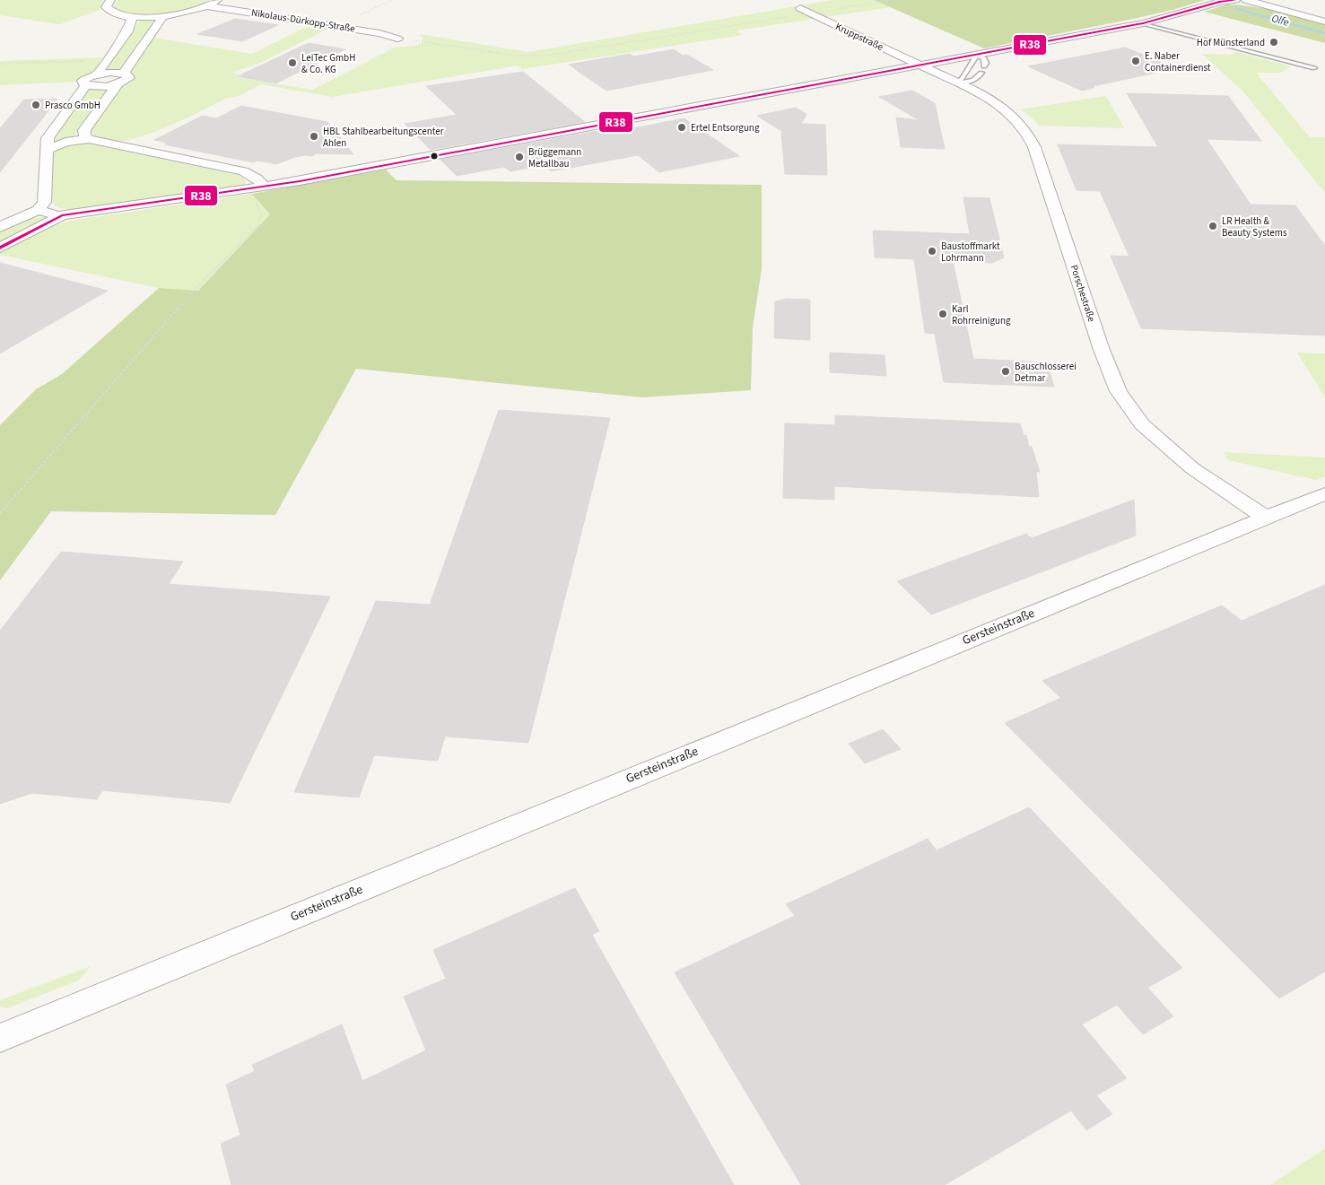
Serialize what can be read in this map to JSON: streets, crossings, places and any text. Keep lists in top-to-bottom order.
{
  "streets": {
    "street": [
      "Nikolaus-Dürkopp-Straße",
      "Kruppstraße",
      "Porschestraße",
      "Gersteinstraße"
    ]
  },
  "crossings": [
    ["Kruppstraße", "Porschestraße"],
    ["Porschestraße", "Gersteinstraße"]
  ],
  "water": ["Olfe"],
  "places": [
    "Hof Münsterland",
    "E. Naber Containerdienst",
    "LeiTec GmbH & Co. KG",
    "Prasco GmbH",
    "Ertel Entsorgung",
    "HBL Stahlbearbeitungscenter Ahlen",
    "Brüggemann Metallbau",
    "LR Health & Beauty Systems",
    "Baustoffmarkt Lohrmann",
    "Karl Rohrreinigung",
    "Bauschlosserei Detmar"
  ],
  "lines": ["transit line R38"]
}
